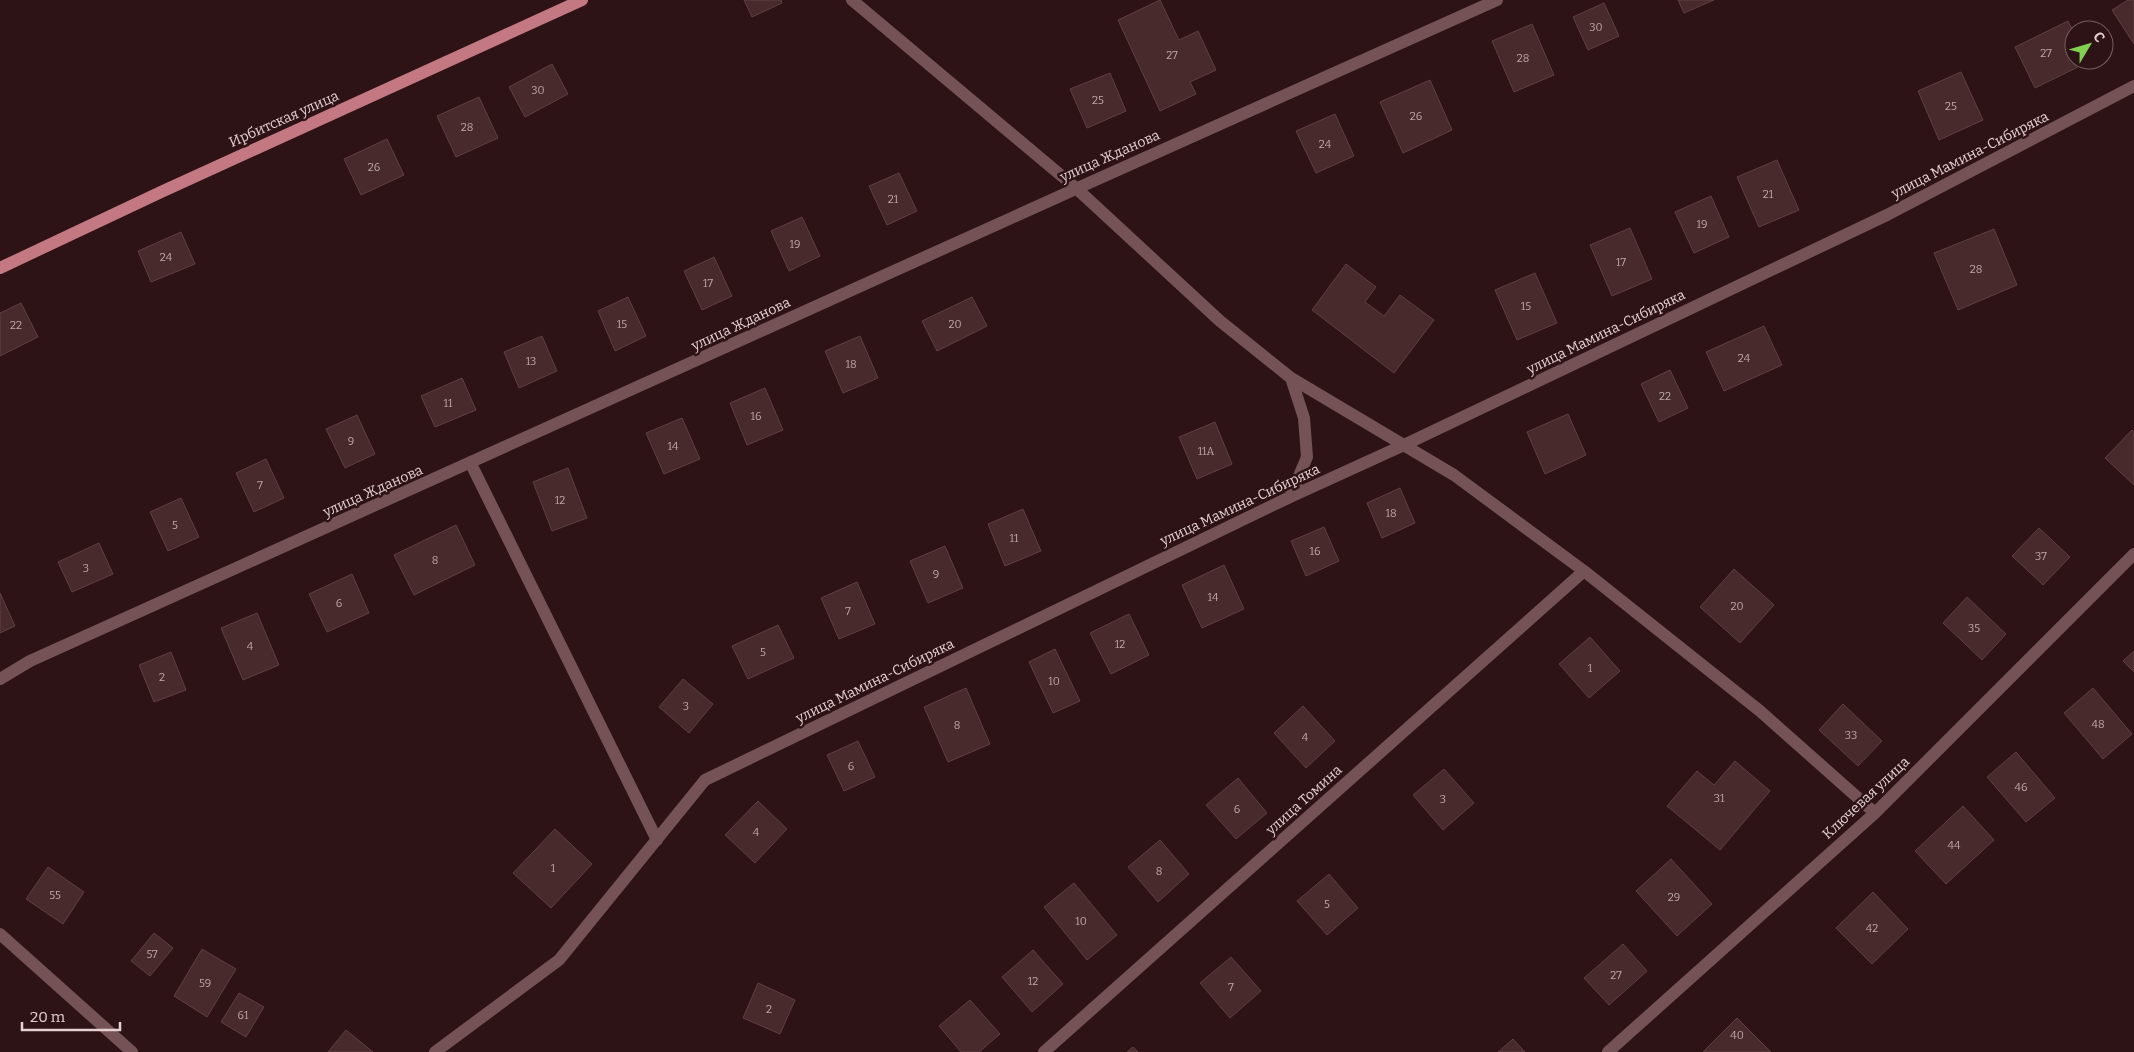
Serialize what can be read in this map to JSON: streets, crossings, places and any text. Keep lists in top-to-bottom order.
{
  "streets": {
    "main road": ["Ирбитская улица"],
    "street": [
      "улица Мамина-Сибиряка",
      "улица Жданова",
      "Ключевая улица",
      "улица Томина"
    ]
  },
  "house_numbers": [
    "30",
    "27",
    "27",
    "28",
    "30",
    "25",
    "25",
    "26",
    "28",
    "24",
    "26",
    "21",
    "21",
    "19",
    "19",
    "24",
    "17",
    "28",
    "17",
    "15",
    "15",
    "20",
    "22",
    "24",
    "13",
    "18",
    "22",
    "11",
    "16",
    "9",
    "14",
    "11А",
    "7",
    "12",
    "18",
    "5",
    "11",
    "16",
    "37",
    "8",
    "3",
    "9",
    "14",
    "6",
    "20",
    "7",
    "35",
    "12",
    "4",
    "5",
    "1",
    "2",
    "10",
    "3",
    "48",
    "8",
    "33",
    "4",
    "6",
    "46",
    "31",
    "3",
    "6",
    "4",
    "44",
    "1",
    "8",
    "55",
    "29",
    "5",
    "10",
    "42",
    "57",
    "27",
    "12",
    "59",
    "7",
    "2",
    "61",
    "40"
  ],
  "scale_bar": "20 m",
  "north": "top right"
}
